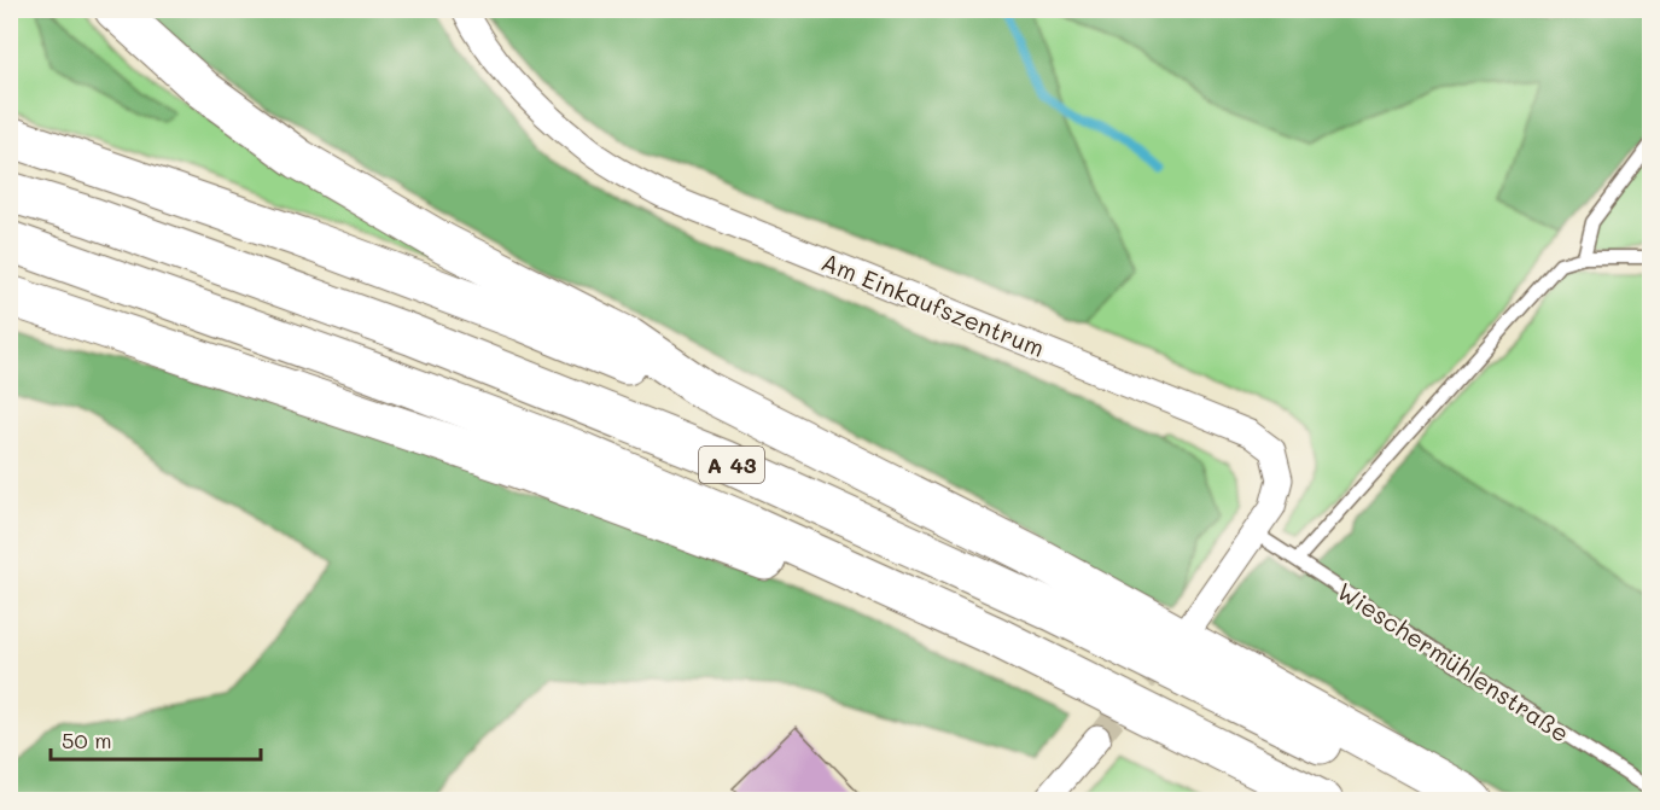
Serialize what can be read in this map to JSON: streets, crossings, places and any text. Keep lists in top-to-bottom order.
{
  "streets": {
    "highway": ["A 43"],
    "street": ["Am Einkaufszentrum"],
    "lane": ["Wieschermühlenstraße"]
  },
  "crossings": [
    ["Am Einkaufszentrum", "Wieschermühlenstraße"]
  ],
  "scale_bar": "50 m"
}
